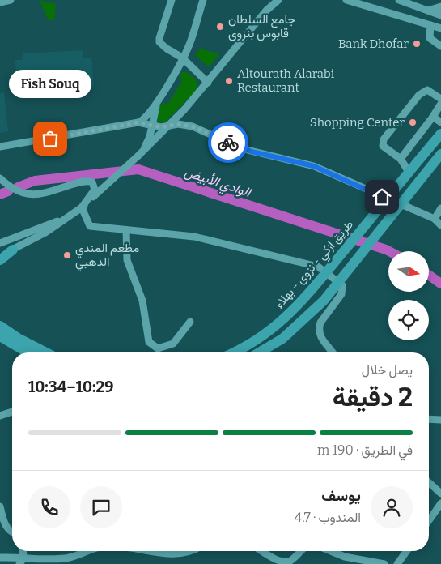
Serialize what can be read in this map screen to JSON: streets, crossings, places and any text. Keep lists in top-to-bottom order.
{
  "streets": {
    "main road": ["طريق ازكي - نزوى - بهلاء"]
  },
  "water": ["الوادي الأبيض"],
  "places": [
    "جامع السلطان قابوس بنزوى",
    "Bank Dhofar",
    "Altourath Alarabi Restaurant",
    "Shopping Center",
    "Fish Souq",
    "مطعم المندي الذهبي"
  ],
  "north": "right",
  "page": {
    "bubble": "Fish Souq",
    "heading": ["2 دقيقة", "يصل خلال", "10:29–10:34"],
    "panel": ["يوسف", "المندوب · 4.7"],
    "bar": "في الطريق · 190 m"
  }
}
